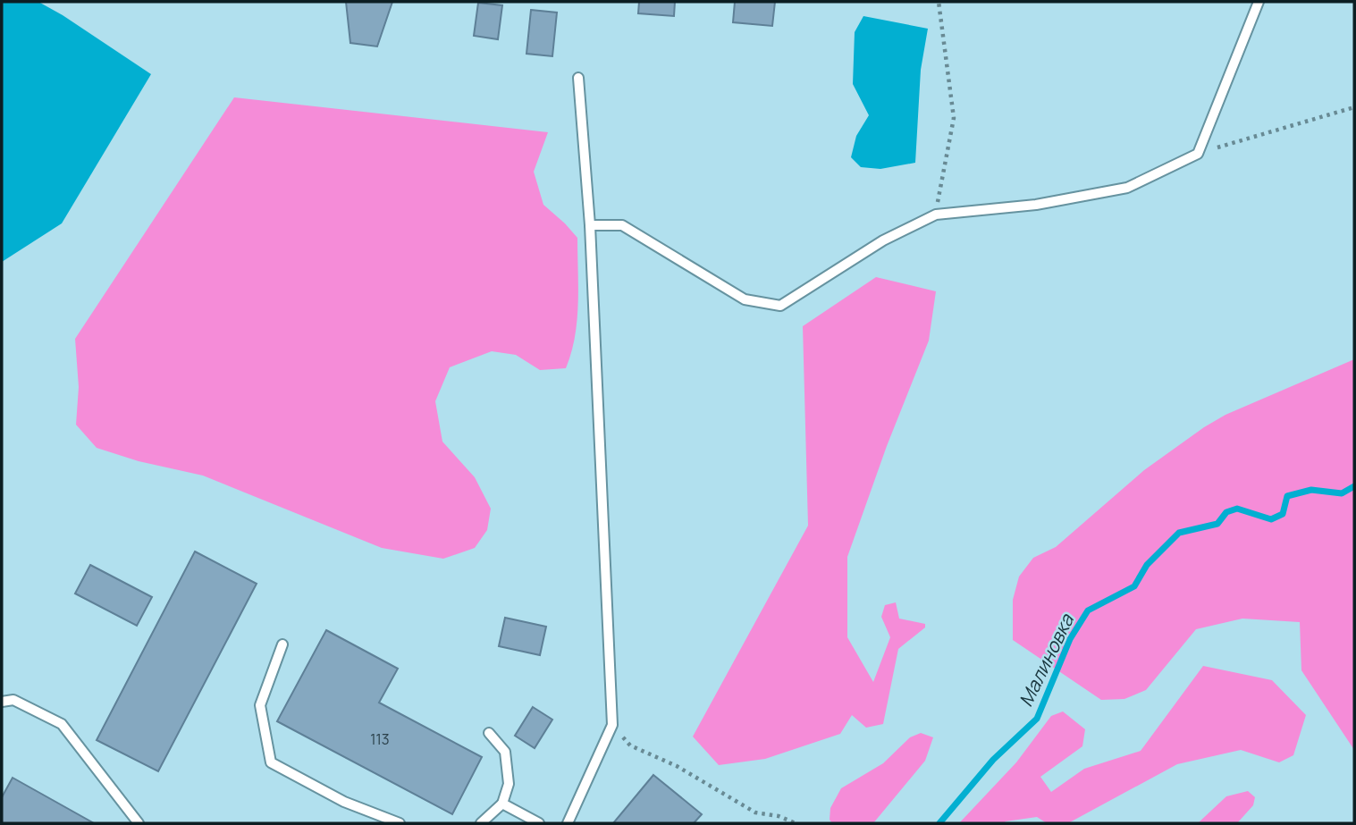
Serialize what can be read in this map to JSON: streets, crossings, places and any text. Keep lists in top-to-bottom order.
{
  "water": ["Малиновка"],
  "house_numbers": ["113"]
}
